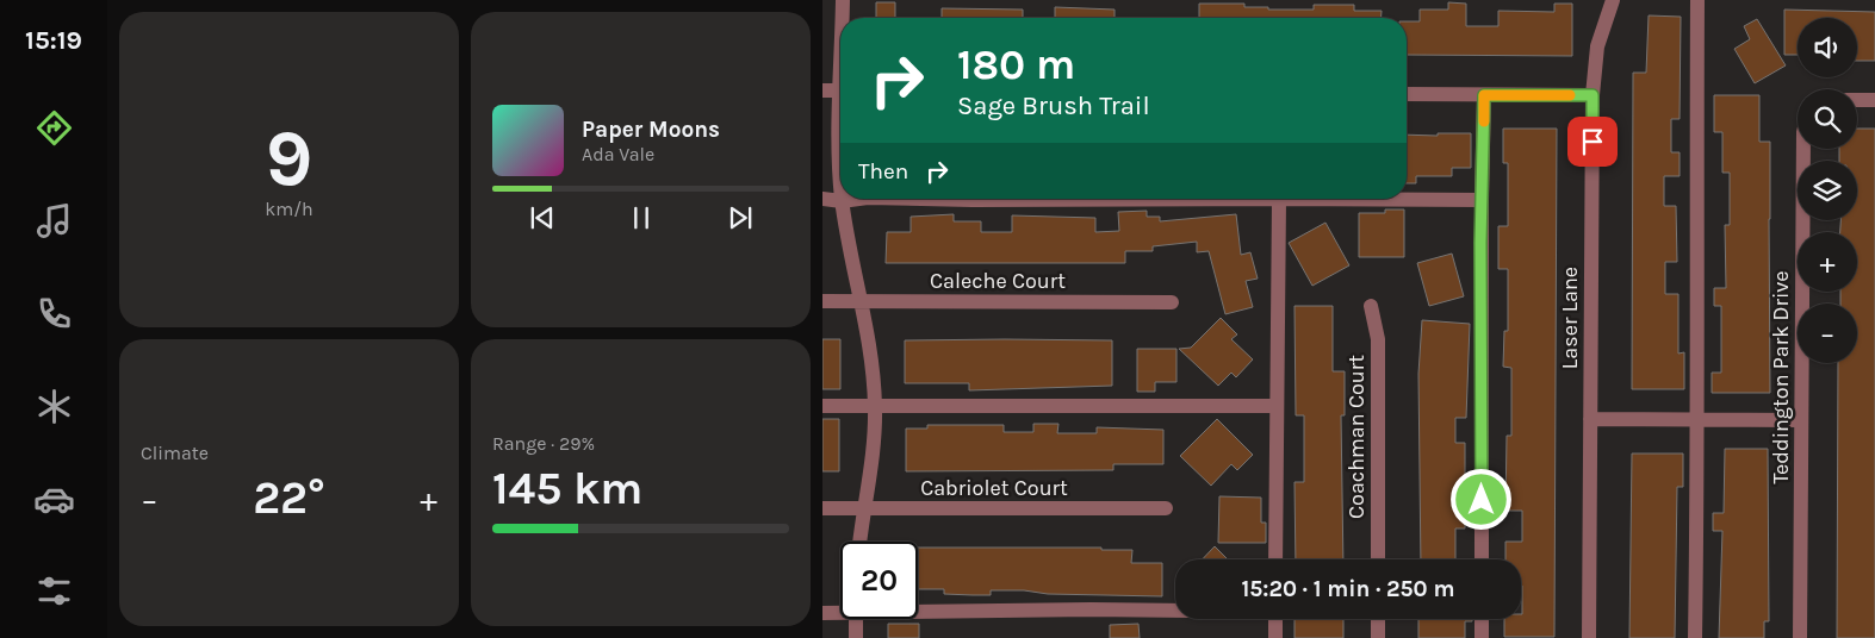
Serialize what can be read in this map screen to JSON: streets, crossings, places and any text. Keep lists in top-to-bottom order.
{
  "streets": {
    "street": [
      "Caleche Court",
      "Laser Lane",
      "Teddington Park Drive",
      "Coachman Court",
      "Cabriolet Court"
    ]
  },
  "page": {
    "tabs": "15:19",
    "tile": [
      ["9", "km/h"],
      "Climate",
      ["Range · 29%", "145 km"]
    ],
    "map_buttons": ["+", "−"],
    "turn": ["180 m", "Sage Brush Trail"],
    "song": ["Paper Moons", "Ada Vale"],
    "then": "Then",
    "heat": ["−", "22°", "+"],
    "limit": "20",
    "trip": "15:20 · 1 min · 250 m"
  }
}
